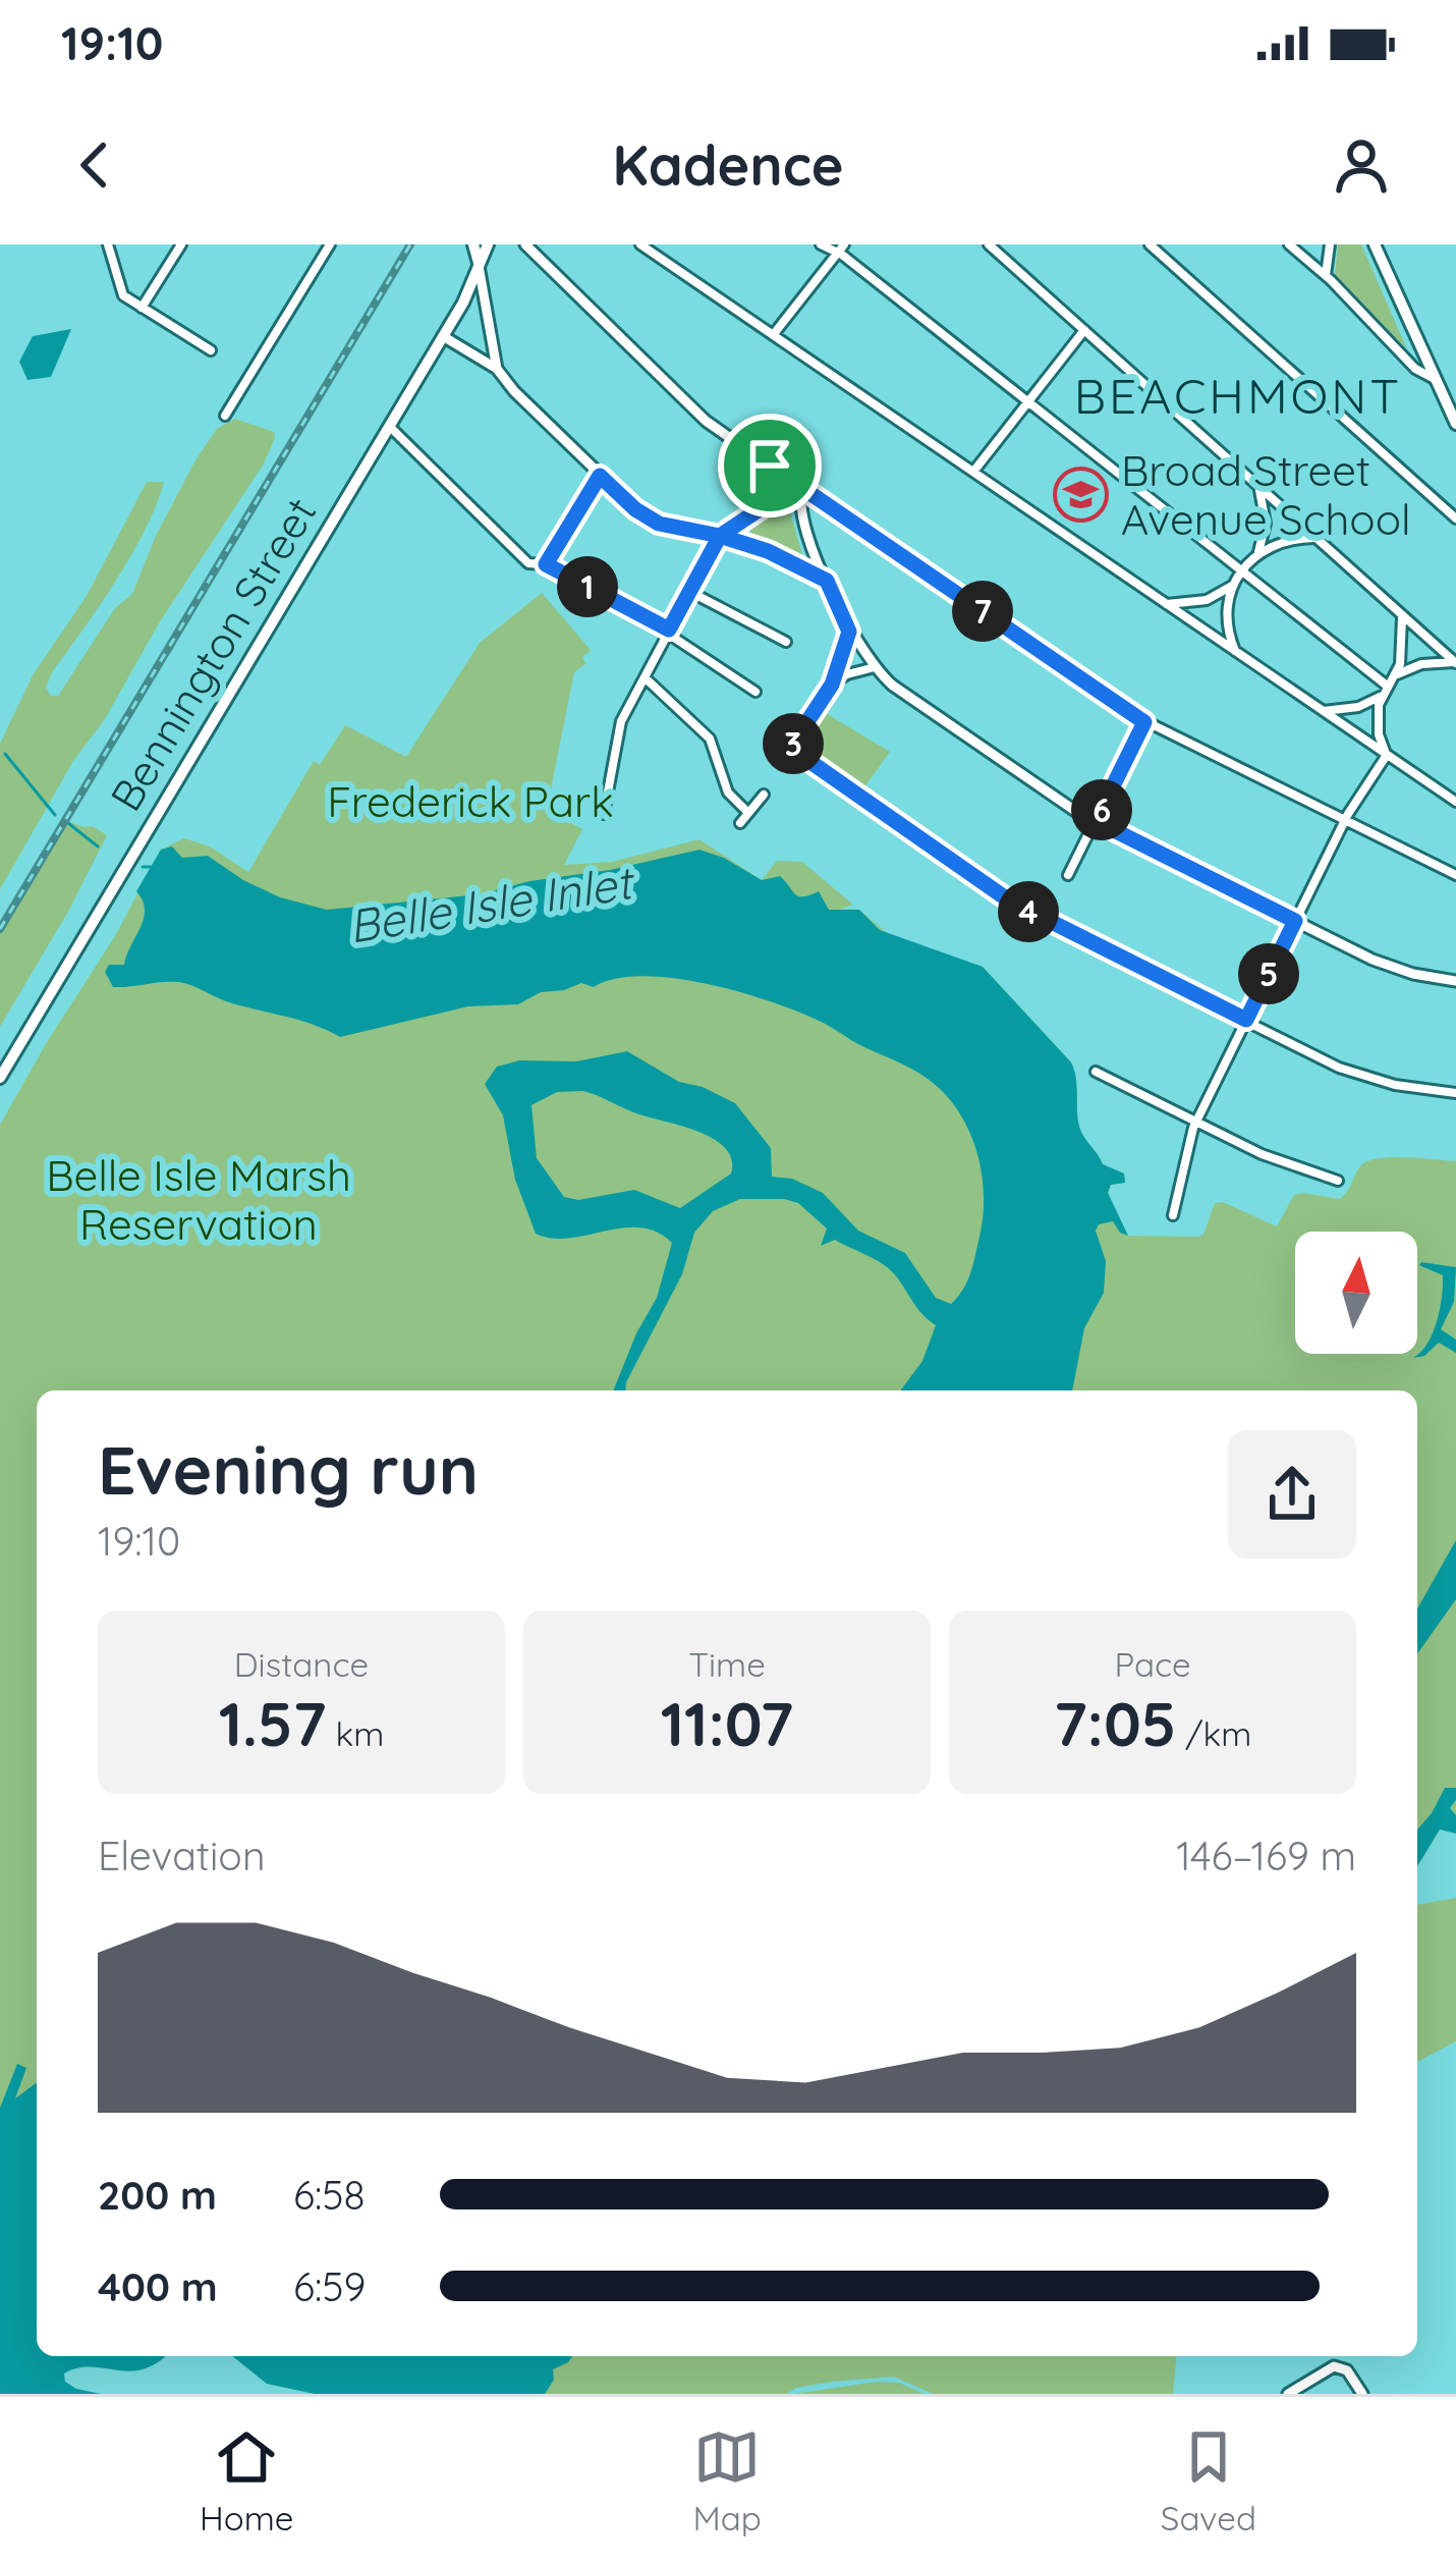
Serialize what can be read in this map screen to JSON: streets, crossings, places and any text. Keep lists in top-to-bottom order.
{
  "streets": {
    "main road": ["Bennington Street"]
  },
  "districts": ["BEACHMONT"],
  "water": ["Belle Isle Inlet"],
  "parks": ["Frederick Park", "Belle Isle Marsh Reservation"],
  "places": {
    "school or university": ["Broad Street Avenue School"]
  },
  "north": "top",
  "page": {
    "status": "19:10",
    "header": "Kadence",
    "pins": [
      "1",
      "7",
      "3",
      "6",
      "4",
      "5"
    ],
    "heading": ["Evening run", "19:10"],
    "stats": [
      ["Distance", "1.57 km"],
      ["Time", "11:07"],
      ["Pace", "7:05 /km"]
    ],
    "chart": ["Elevation", "146–169 m"],
    "list": [
      {
        "name": "200 m",
        "note": "6:58"
      },
      {
        "name": "400 m",
        "note": "6:59"
      }
    ],
    "tabs": ["Home", "Map", "Saved"]
  }
}
